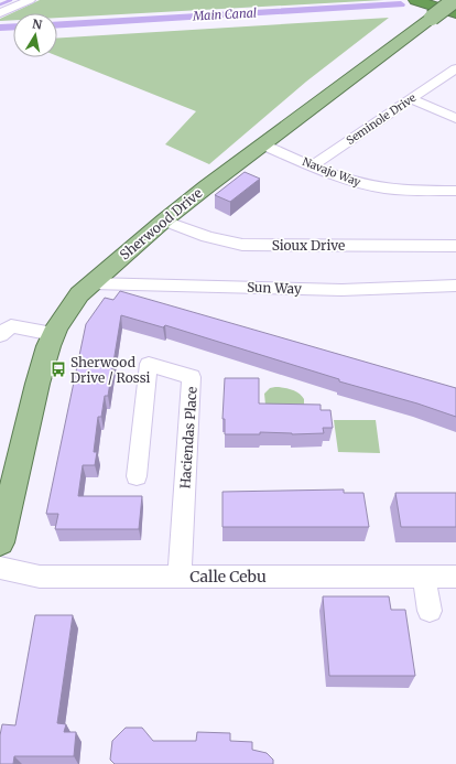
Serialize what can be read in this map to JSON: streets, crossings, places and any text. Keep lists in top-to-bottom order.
{
  "streets": {
    "main road": ["Sherwood Drive"],
    "street": [
      "Seminole Drive",
      "Navajo Way",
      "Sioux Drive",
      "Sun Way",
      "Haciendas Place",
      "Calle Cebu"
    ]
  },
  "crossings": [
    ["Seminole Drive", "Navajo Way"],
    ["Navajo Way", "Sherwood Drive"],
    ["Sherwood Drive", "Sioux Drive"],
    ["Sherwood Drive", "Sun Way"],
    ["Haciendas Place", "Calle Cebu"]
  ],
  "water": ["Main Canal"],
  "places": {
    "bus stop": ["Sherwood Drive / Rossi"]
  },
  "north": "top"
}
